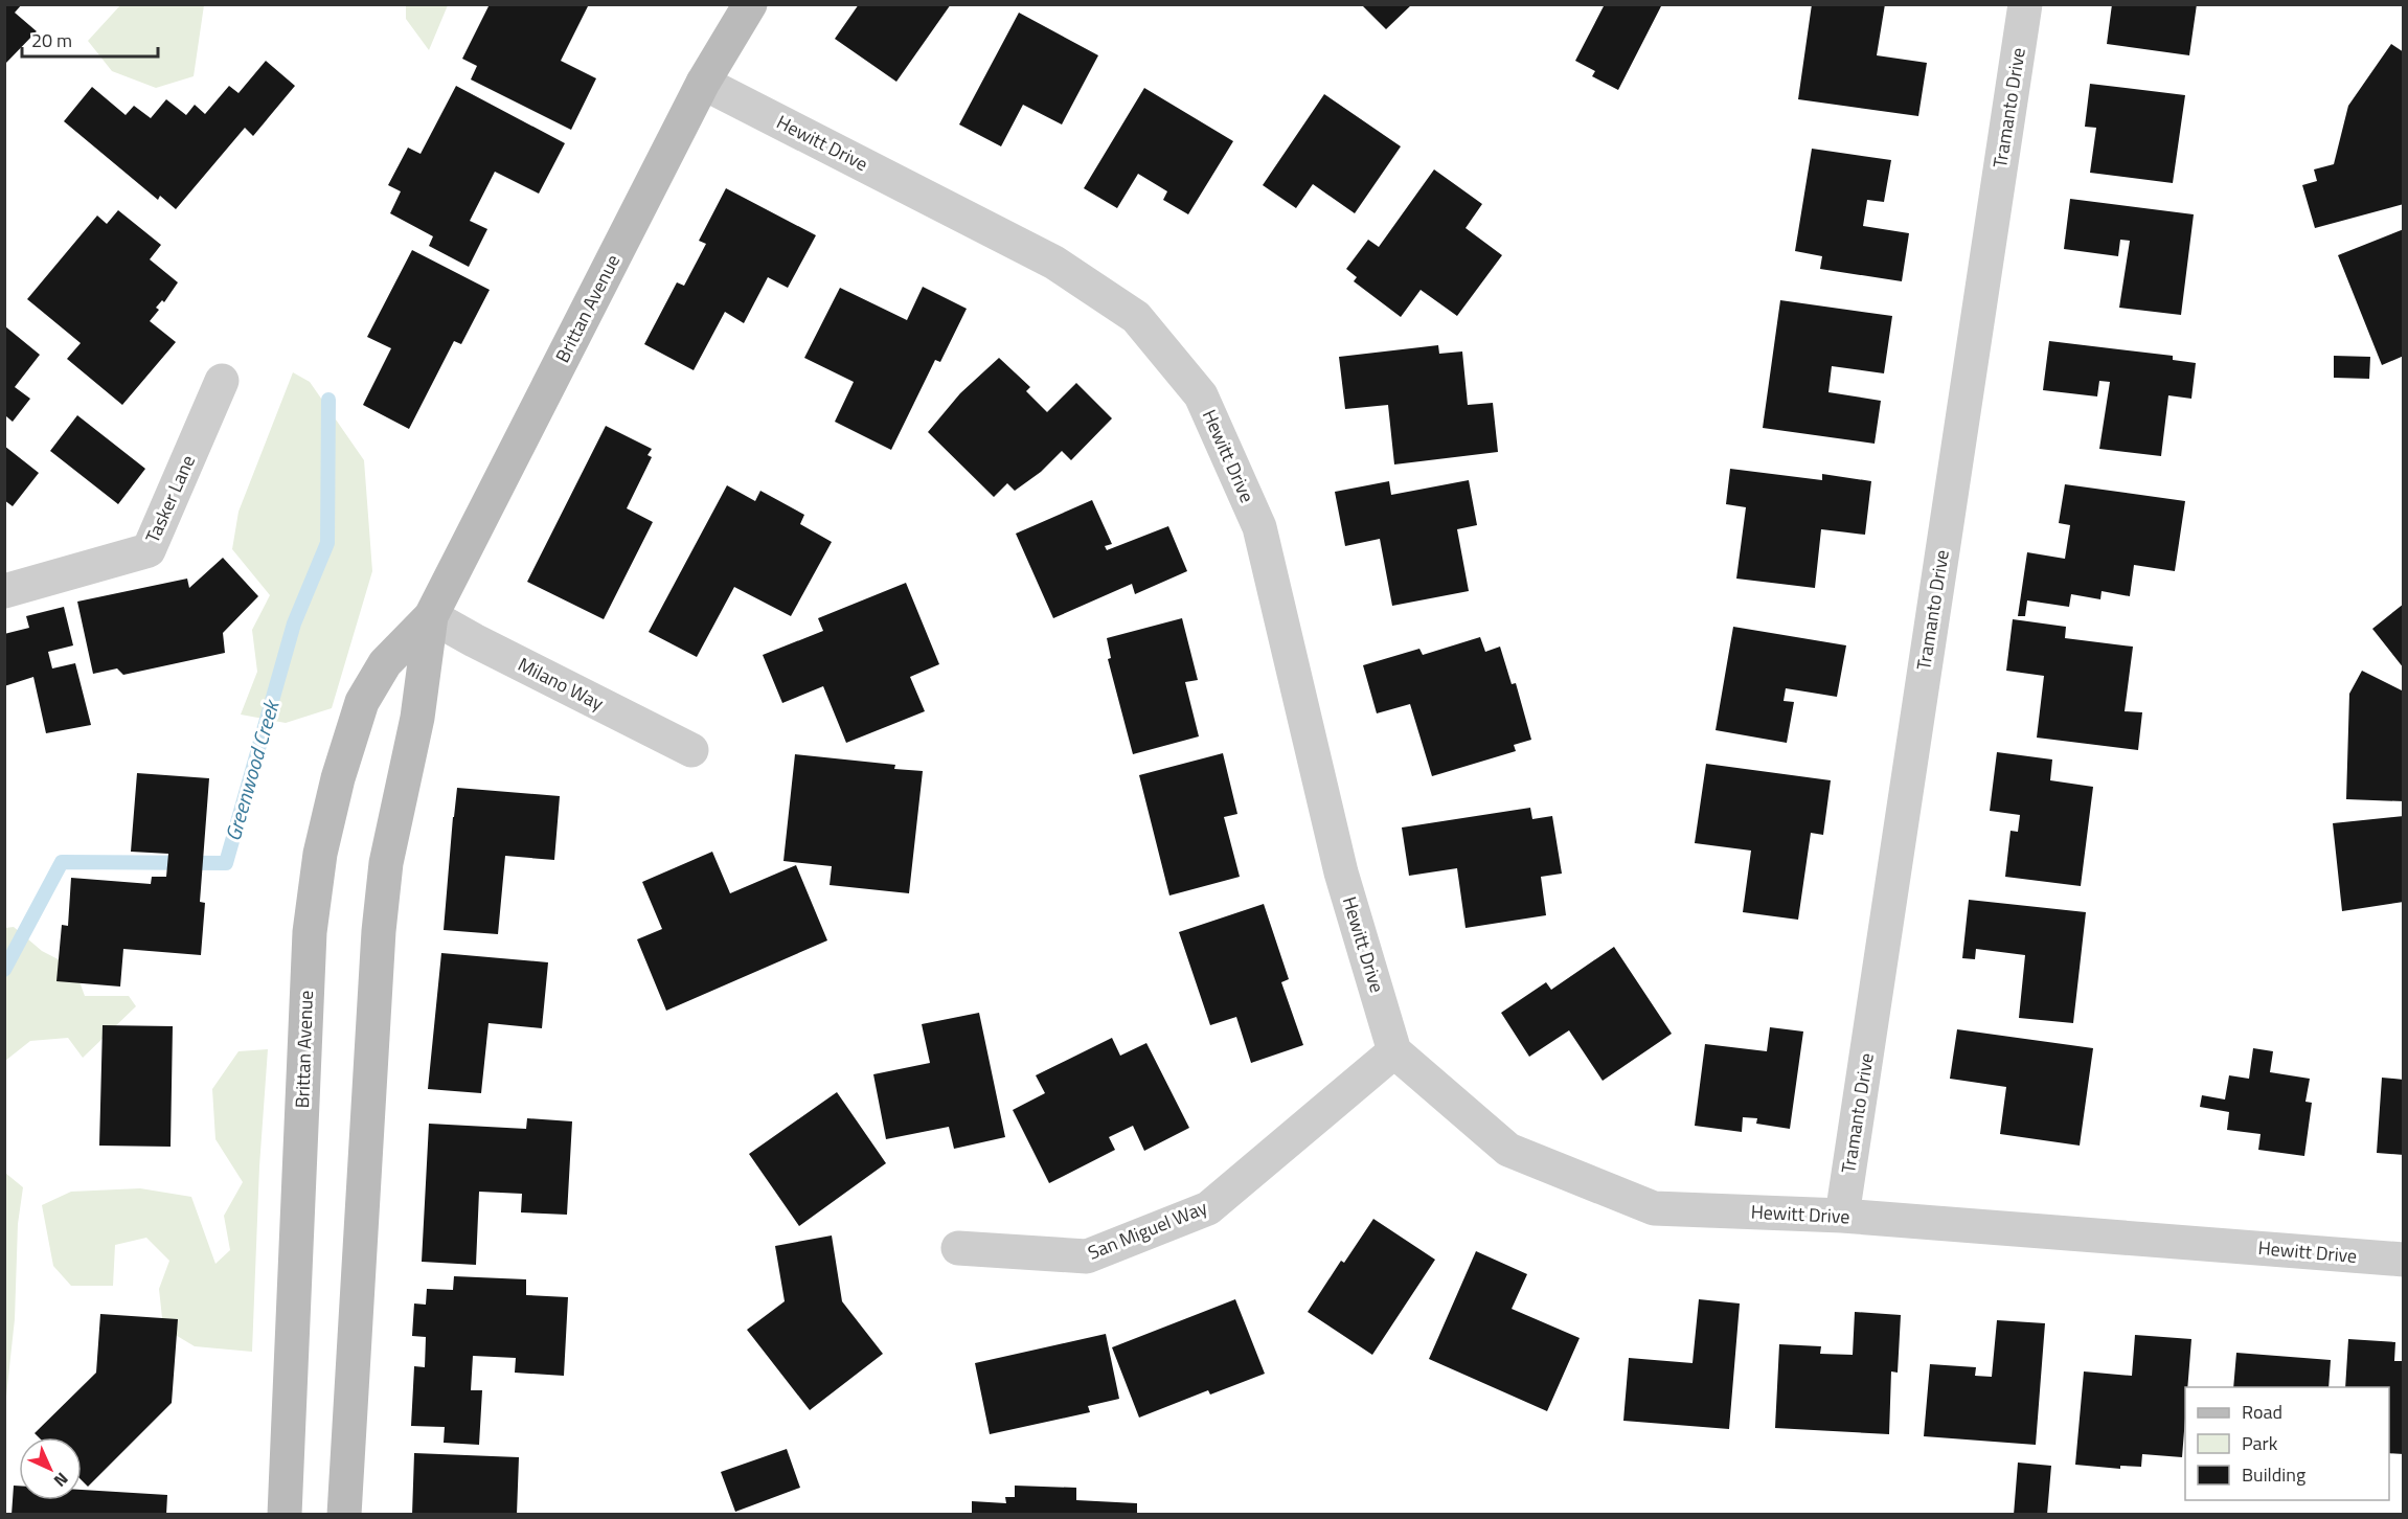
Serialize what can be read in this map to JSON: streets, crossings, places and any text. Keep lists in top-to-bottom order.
{
  "streets": {
    "main road": ["Brittan Avenue"],
    "street": [
      "Tramanto Drive",
      "Hewitt Drive",
      "Tasker Lane",
      "Milano Way",
      "San Miguel Way"
    ]
  },
  "crossings": [
    ["Tramanto Drive", "Hewitt Drive"],
    ["Hewitt Drive", "Brittan Avenue"],
    ["Hewitt Drive", "San Miguel Way"],
    ["Brittan Avenue", "Milano Way"]
  ],
  "water": ["Greenwood Creek"],
  "legend": ["Road", "Park", "Building"],
  "scale_bar": "20 m",
  "north": "bottom right"
}
